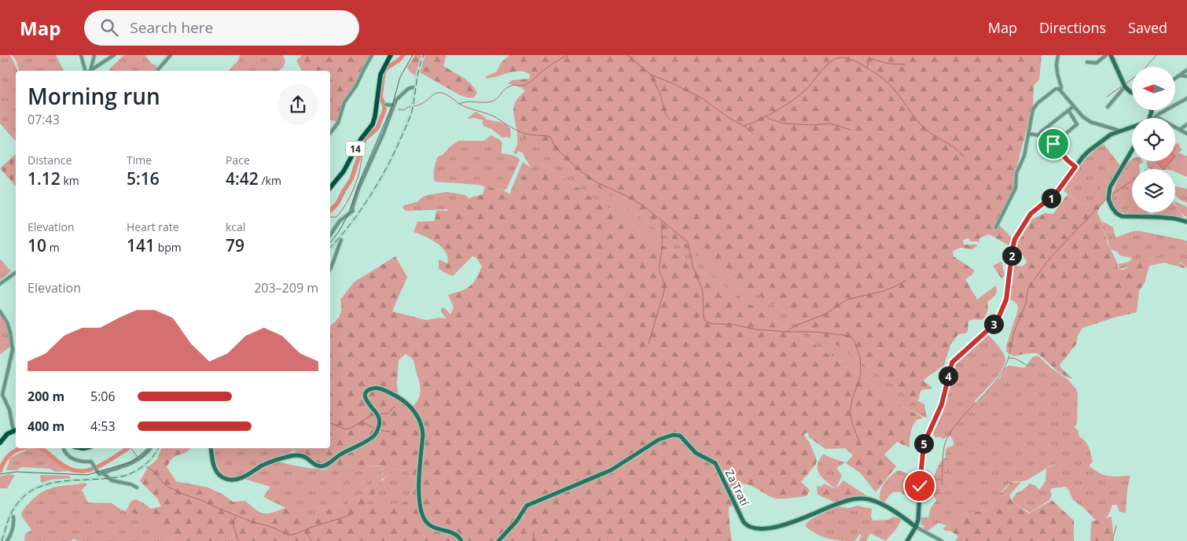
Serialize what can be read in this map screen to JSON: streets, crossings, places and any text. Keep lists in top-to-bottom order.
{
  "streets": {
    "main road": ["14"],
    "street": ["Za Tratí"]
  },
  "north": "left",
  "page": {
    "header": "Map",
    "search": "Search here",
    "nav": ["Map", "Directions", "Saved"],
    "heading": ["Morning run", "07:43"],
    "stats": [
      ["Distance", "1.12 km"],
      ["Time", "5:16"],
      ["Pace", "4:42 /km"],
      ["Elevation", "10 m"],
      ["Heart rate", "141 bpm"],
      ["kcal", "79"]
    ],
    "pins": [
      "1",
      "2",
      "3",
      "4",
      "5"
    ],
    "chart": ["Elevation", "203–209 m"],
    "list": [
      {
        "name": "200 m",
        "note": "5:06"
      },
      {
        "name": "400 m",
        "note": "4:53"
      }
    ]
  }
}
